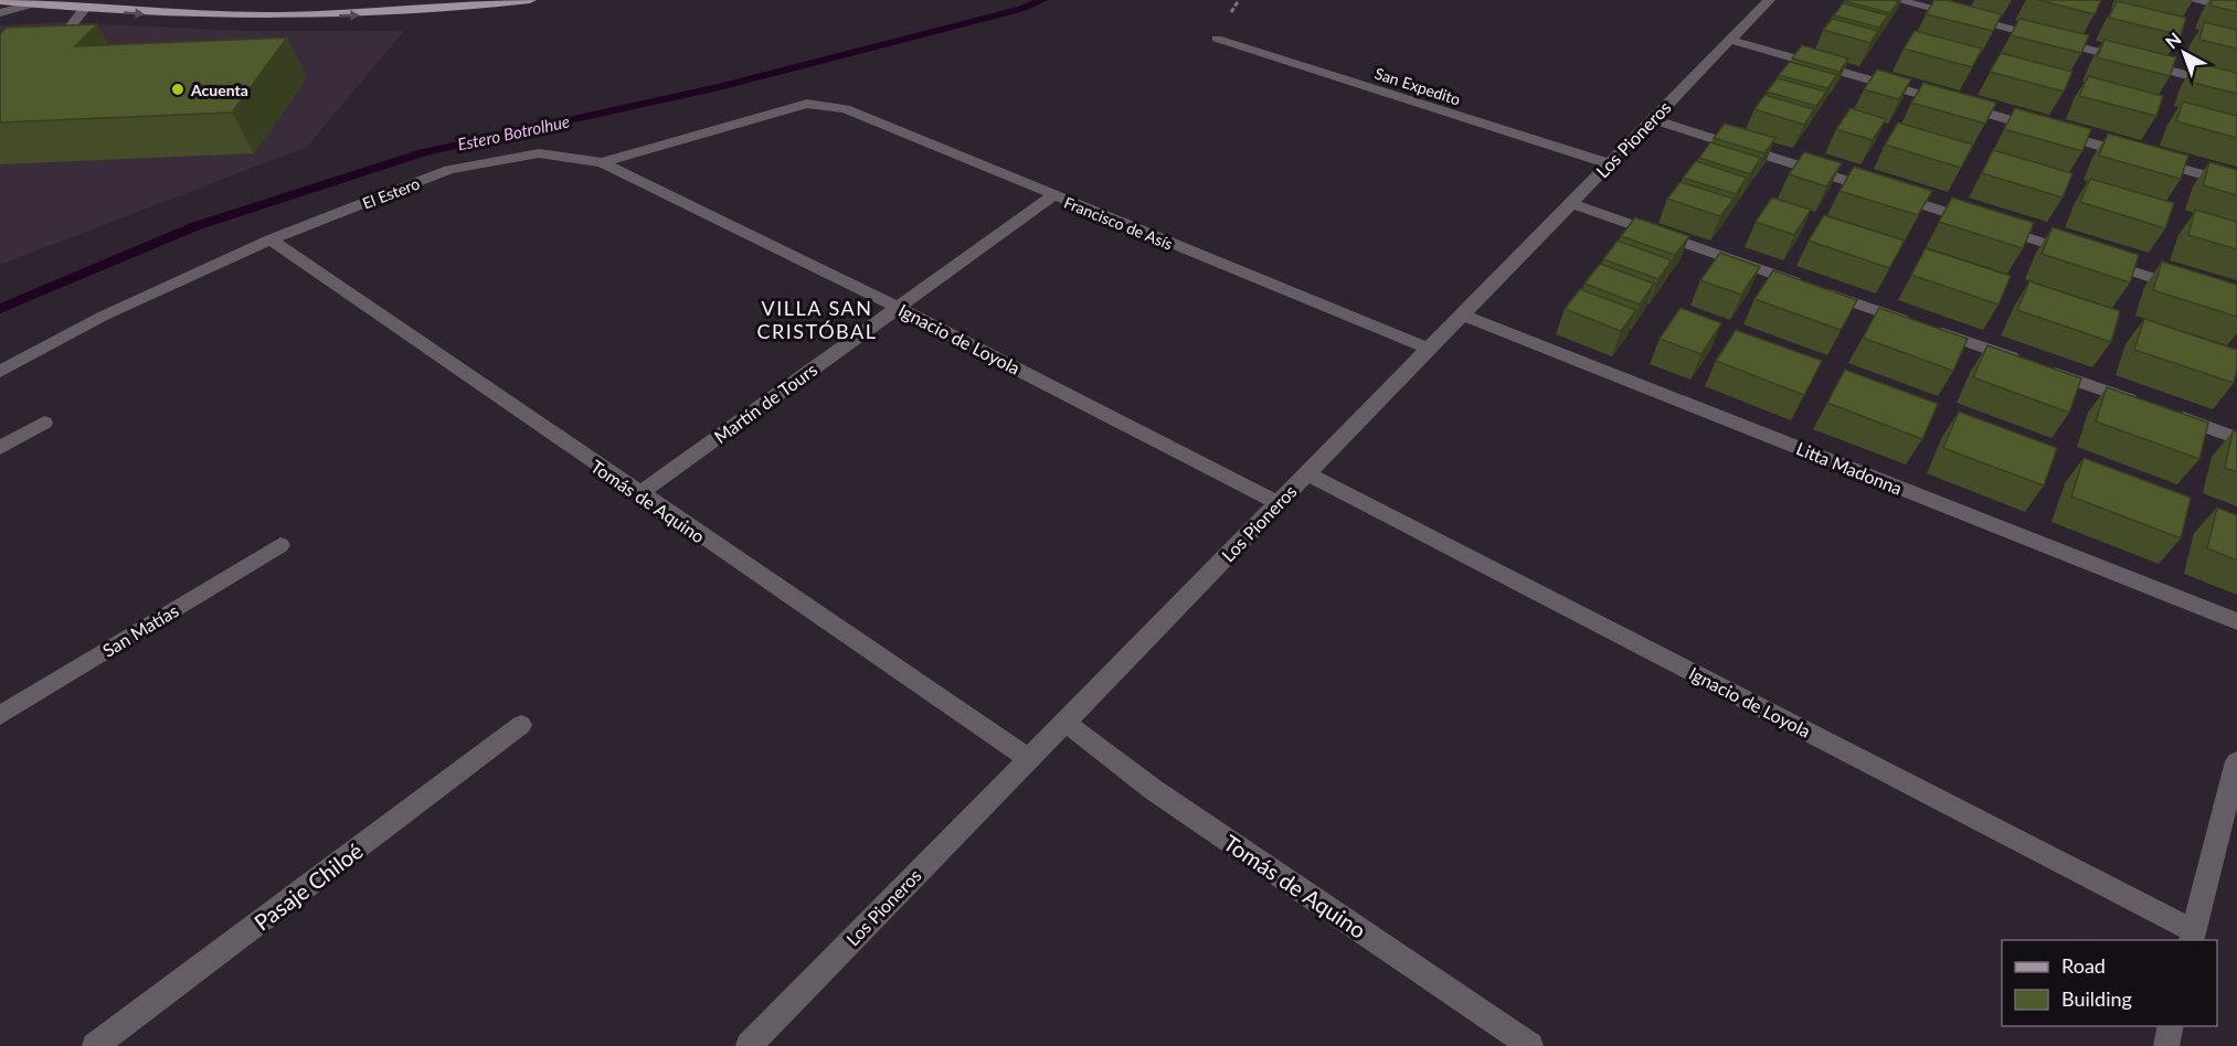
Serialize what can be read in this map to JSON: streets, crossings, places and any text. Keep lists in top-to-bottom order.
{
  "streets": {
    "street": [
      "San Expedito",
      "Los Pioneros",
      "El Estero",
      "Francisco de Asís",
      "Ignacio de Loyola",
      "Martín de Tours",
      "Litta Madonna",
      "Tomás de Aquino",
      "San Matías",
      "Pasaje Chiloé"
    ]
  },
  "crossings": [
    ["San Expedito", "Los Pioneros"],
    ["Los Pioneros", "Francisco de Asís"],
    ["Los Pioneros", "Ignacio de Loyola"],
    ["Los Pioneros", "Litta Madonna"],
    ["Los Pioneros", "Tomás de Aquino"],
    ["El Estero", "Francisco de Asís"],
    ["El Estero", "Ignacio de Loyola"],
    ["El Estero", "Tomás de Aquino"],
    ["Francisco de Asís", "Martín de Tours"],
    ["Ignacio de Loyola", "Martín de Tours"],
    ["Martín de Tours", "Tomás de Aquino"]
  ],
  "districts": ["VILLA SAN CRISTÓBAL"],
  "water": ["Estero Botrolhue"],
  "places": ["Acuenta"],
  "legend": ["Road", "Building"],
  "north": "top left"
}
